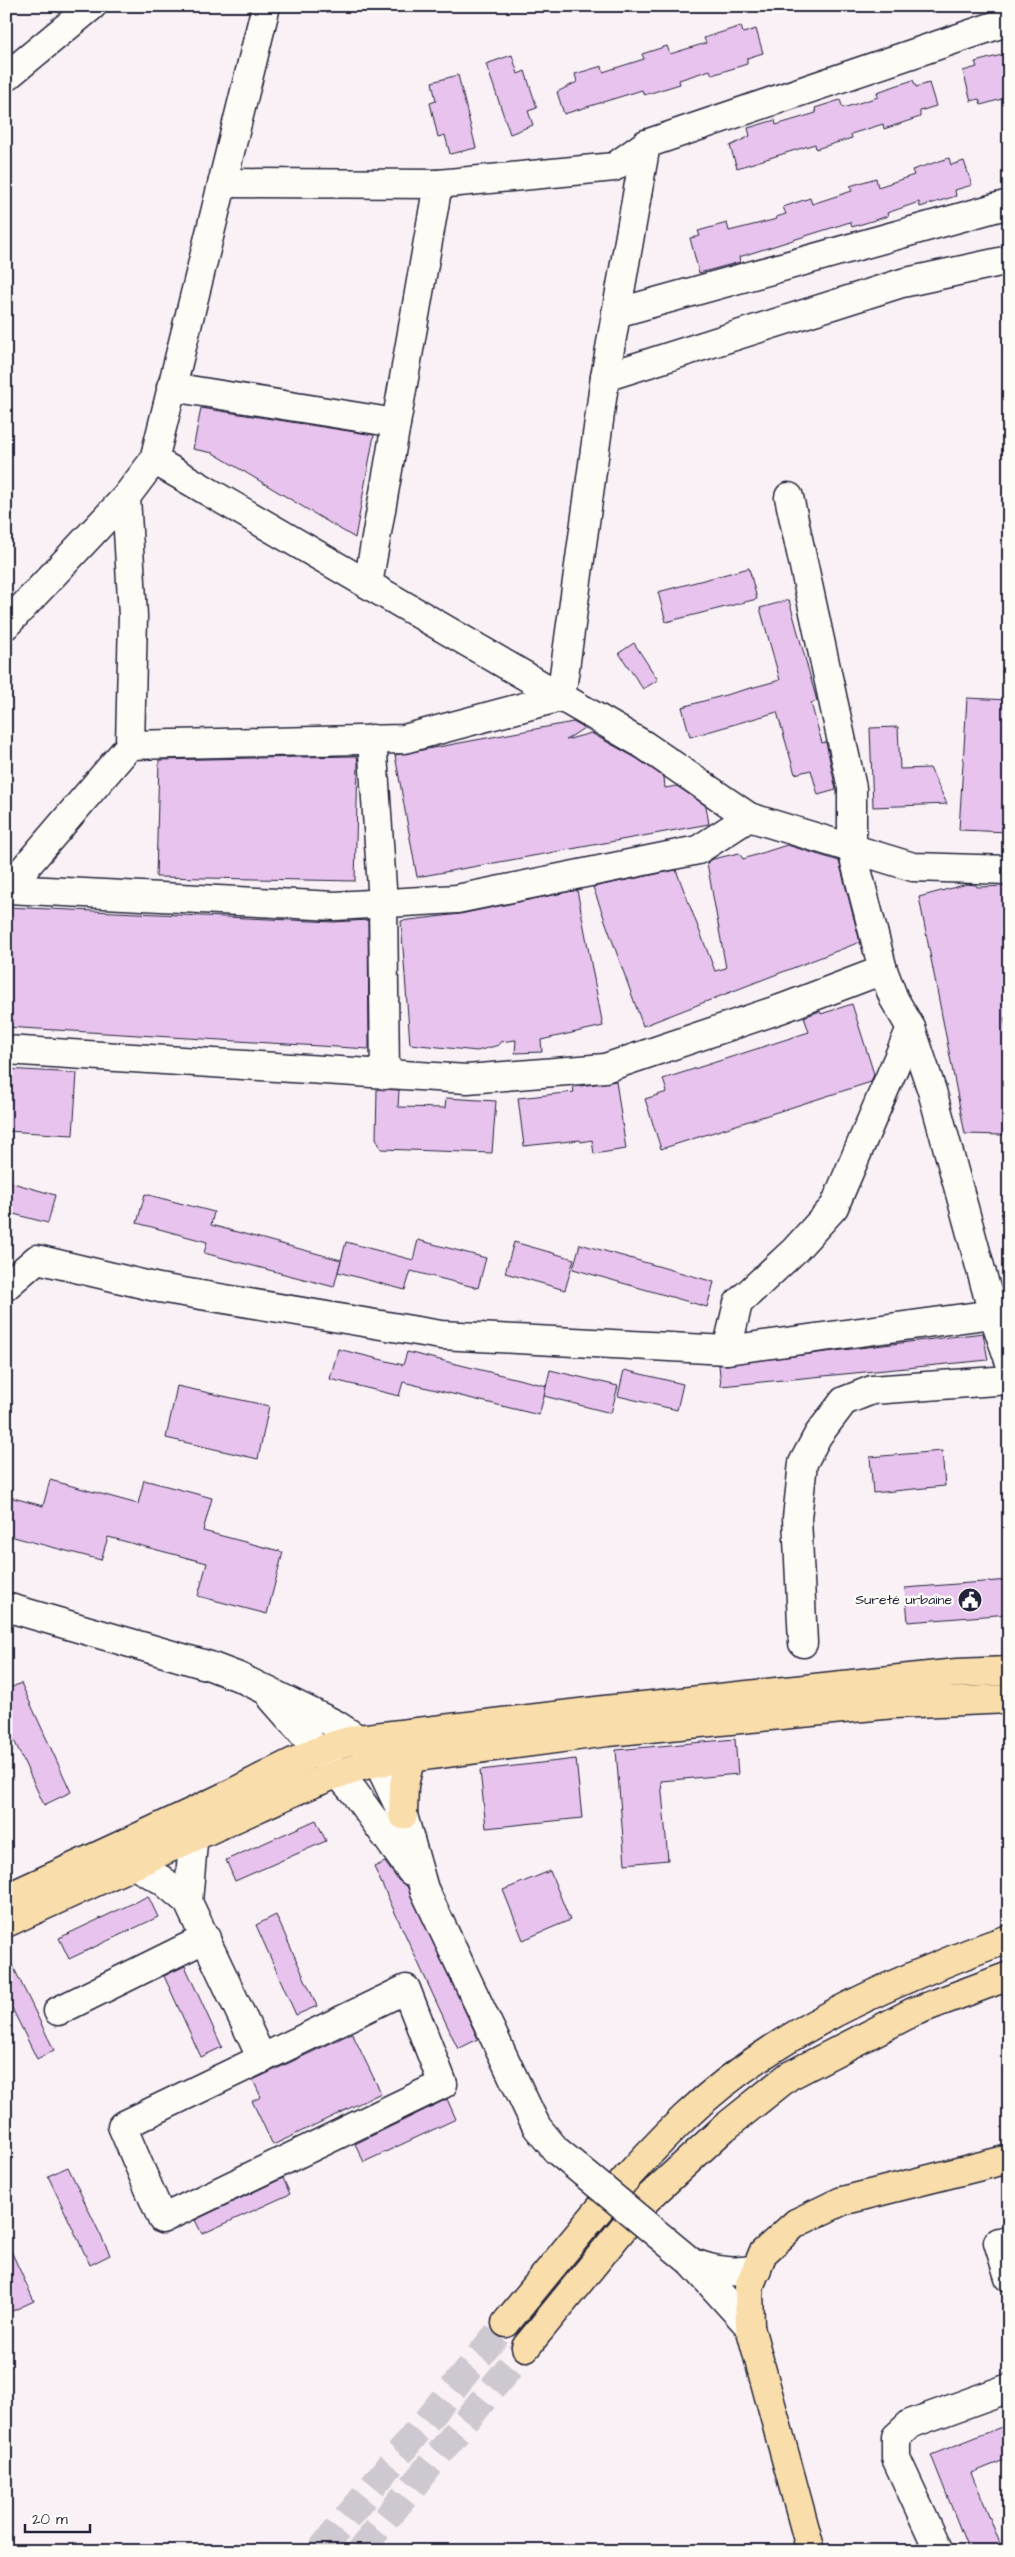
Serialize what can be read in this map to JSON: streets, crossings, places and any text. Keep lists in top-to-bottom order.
{
  "places": {
    "public building": ["Sureté urbaine"]
  },
  "scale_bar": "20 m"
}
